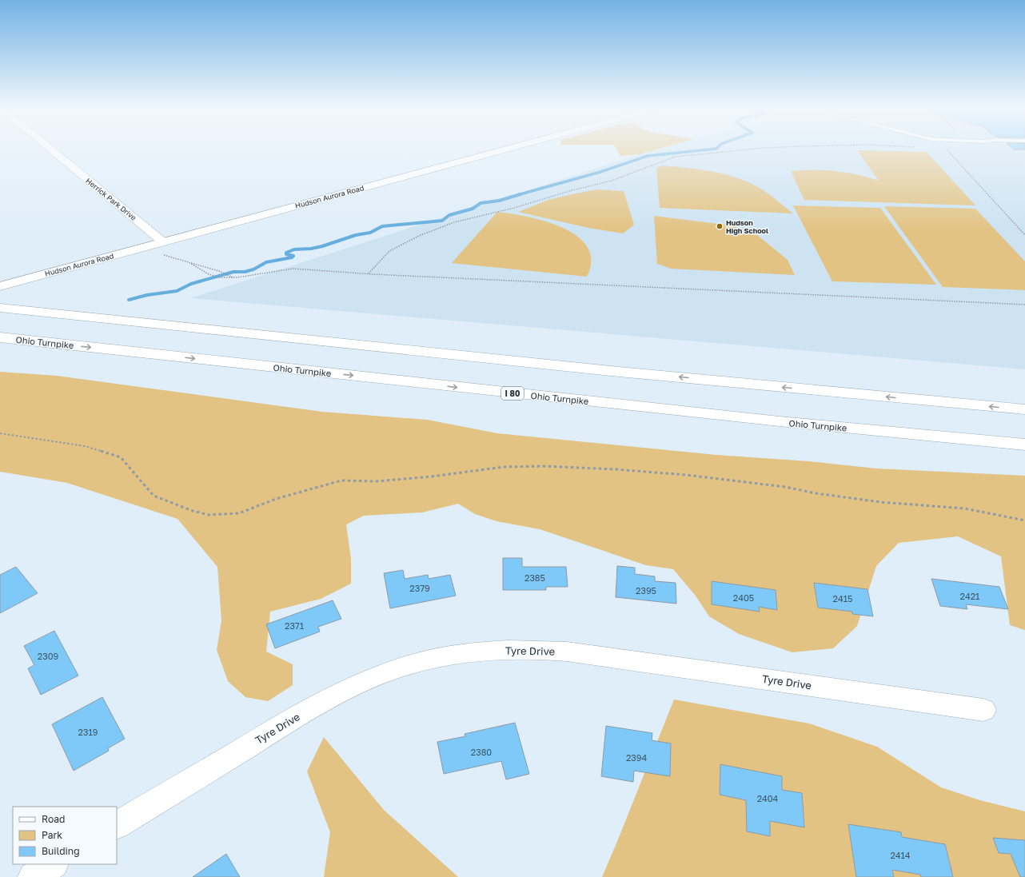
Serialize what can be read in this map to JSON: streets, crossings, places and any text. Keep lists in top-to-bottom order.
{
  "streets": {
    "main road": [
      "Hudson Aurora Road",
      "Herrick Park Drive",
      "Ohio Turnpike",
      "I 80",
      "Tyre Drive"
    ]
  },
  "crossings": [
    ["Hudson Aurora Road", "Herrick Park Drive"]
  ],
  "places": ["Hudson High School"],
  "house_numbers": [
    "2385",
    "2379",
    "2395",
    "2421",
    "2405",
    "2415",
    "2371",
    "2309",
    "2319",
    "2380",
    "2394",
    "2404",
    "2414"
  ],
  "legend": ["Road", "Park", "Building"]
}
